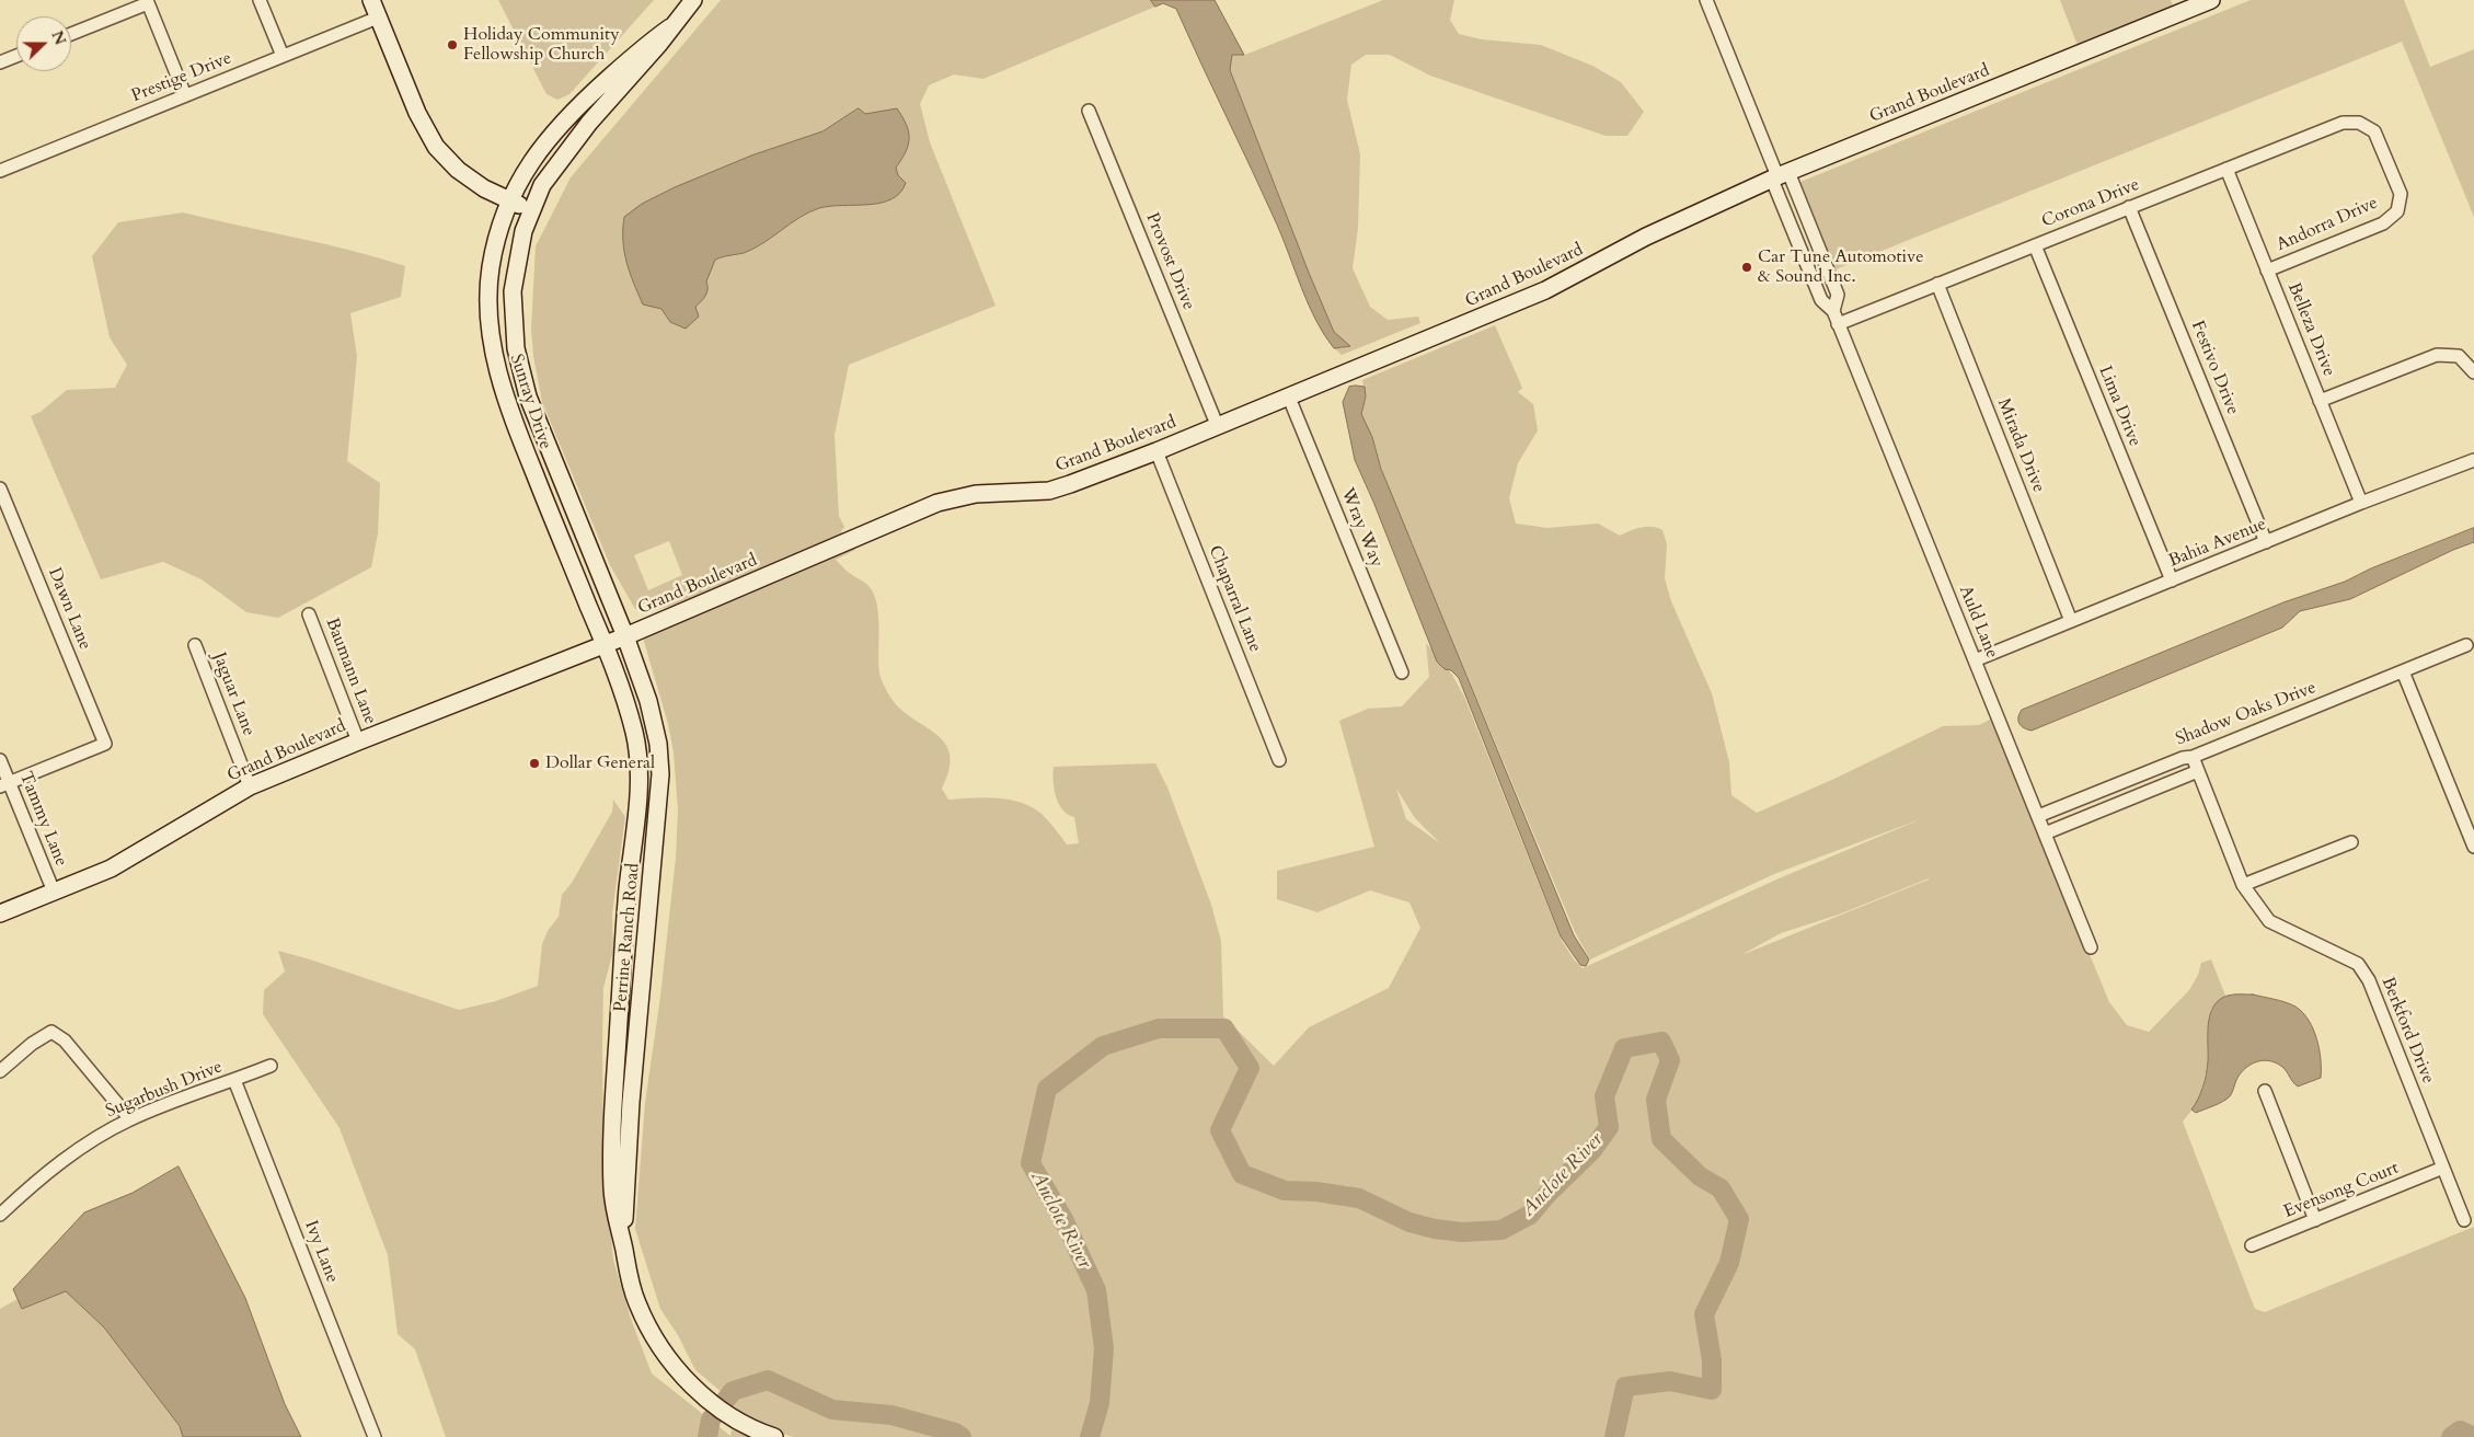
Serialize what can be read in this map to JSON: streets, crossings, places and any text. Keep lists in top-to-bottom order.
{
  "streets": {
    "street": [
      "Prestige Drive",
      "Grand Boulevard",
      "Corona Drive",
      "Andorra Drive",
      "Provost Drive",
      "Belleza Drive",
      "Festivo Drive",
      "Sunray Drive",
      "Lima Drive",
      "Mirada Drive",
      "Wray Way",
      "Bahia Avenue",
      "Chaparral Lane",
      "Dawn Lane",
      "Auld Lane",
      "Baumann Lane",
      "Jaguar Lane",
      "Shadow Oaks Drive",
      "Tammy Lane",
      "Perrine Ranch Road",
      "Berkford Drive",
      "Sugarbush Drive",
      "Evensong Court",
      "Ivy Lane"
    ]
  },
  "crossings": [
    ["Grand Boulevard", "Provost Drive"],
    ["Grand Boulevard", "Sunray Drive"],
    ["Grand Boulevard", "Wray Way"],
    ["Grand Boulevard", "Chaparral Lane"],
    ["Grand Boulevard", "Auld Lane"],
    ["Grand Boulevard", "Baumann Lane"],
    ["Grand Boulevard", "Jaguar Lane"],
    ["Grand Boulevard", "Tammy Lane"],
    ["Grand Boulevard", "Perrine Ranch Road"],
    ["Corona Drive", "Andorra Drive"],
    ["Corona Drive", "Belleza Drive"],
    ["Corona Drive", "Festivo Drive"],
    ["Corona Drive", "Lima Drive"],
    ["Corona Drive", "Mirada Drive"],
    ["Corona Drive", "Auld Lane"],
    ["Andorra Drive", "Belleza Drive"],
    ["Belleza Drive", "Bahia Avenue"],
    ["Festivo Drive", "Bahia Avenue"],
    ["Sunray Drive", "Perrine Ranch Road"],
    ["Lima Drive", "Bahia Avenue"],
    ["Mirada Drive", "Bahia Avenue"],
    ["Bahia Avenue", "Auld Lane"],
    ["Dawn Lane", "Tammy Lane"],
    ["Auld Lane", "Shadow Oaks Drive"],
    ["Shadow Oaks Drive", "Berkford Drive"],
    ["Berkford Drive", "Evensong Court"],
    ["Sugarbush Drive", "Ivy Lane"]
  ],
  "water": ["Anclote River"],
  "places": ["Holiday Community Fellowship Church", "Car Tune Automotive & Sound Inc.", "Dollar General"],
  "north": "right"
}
